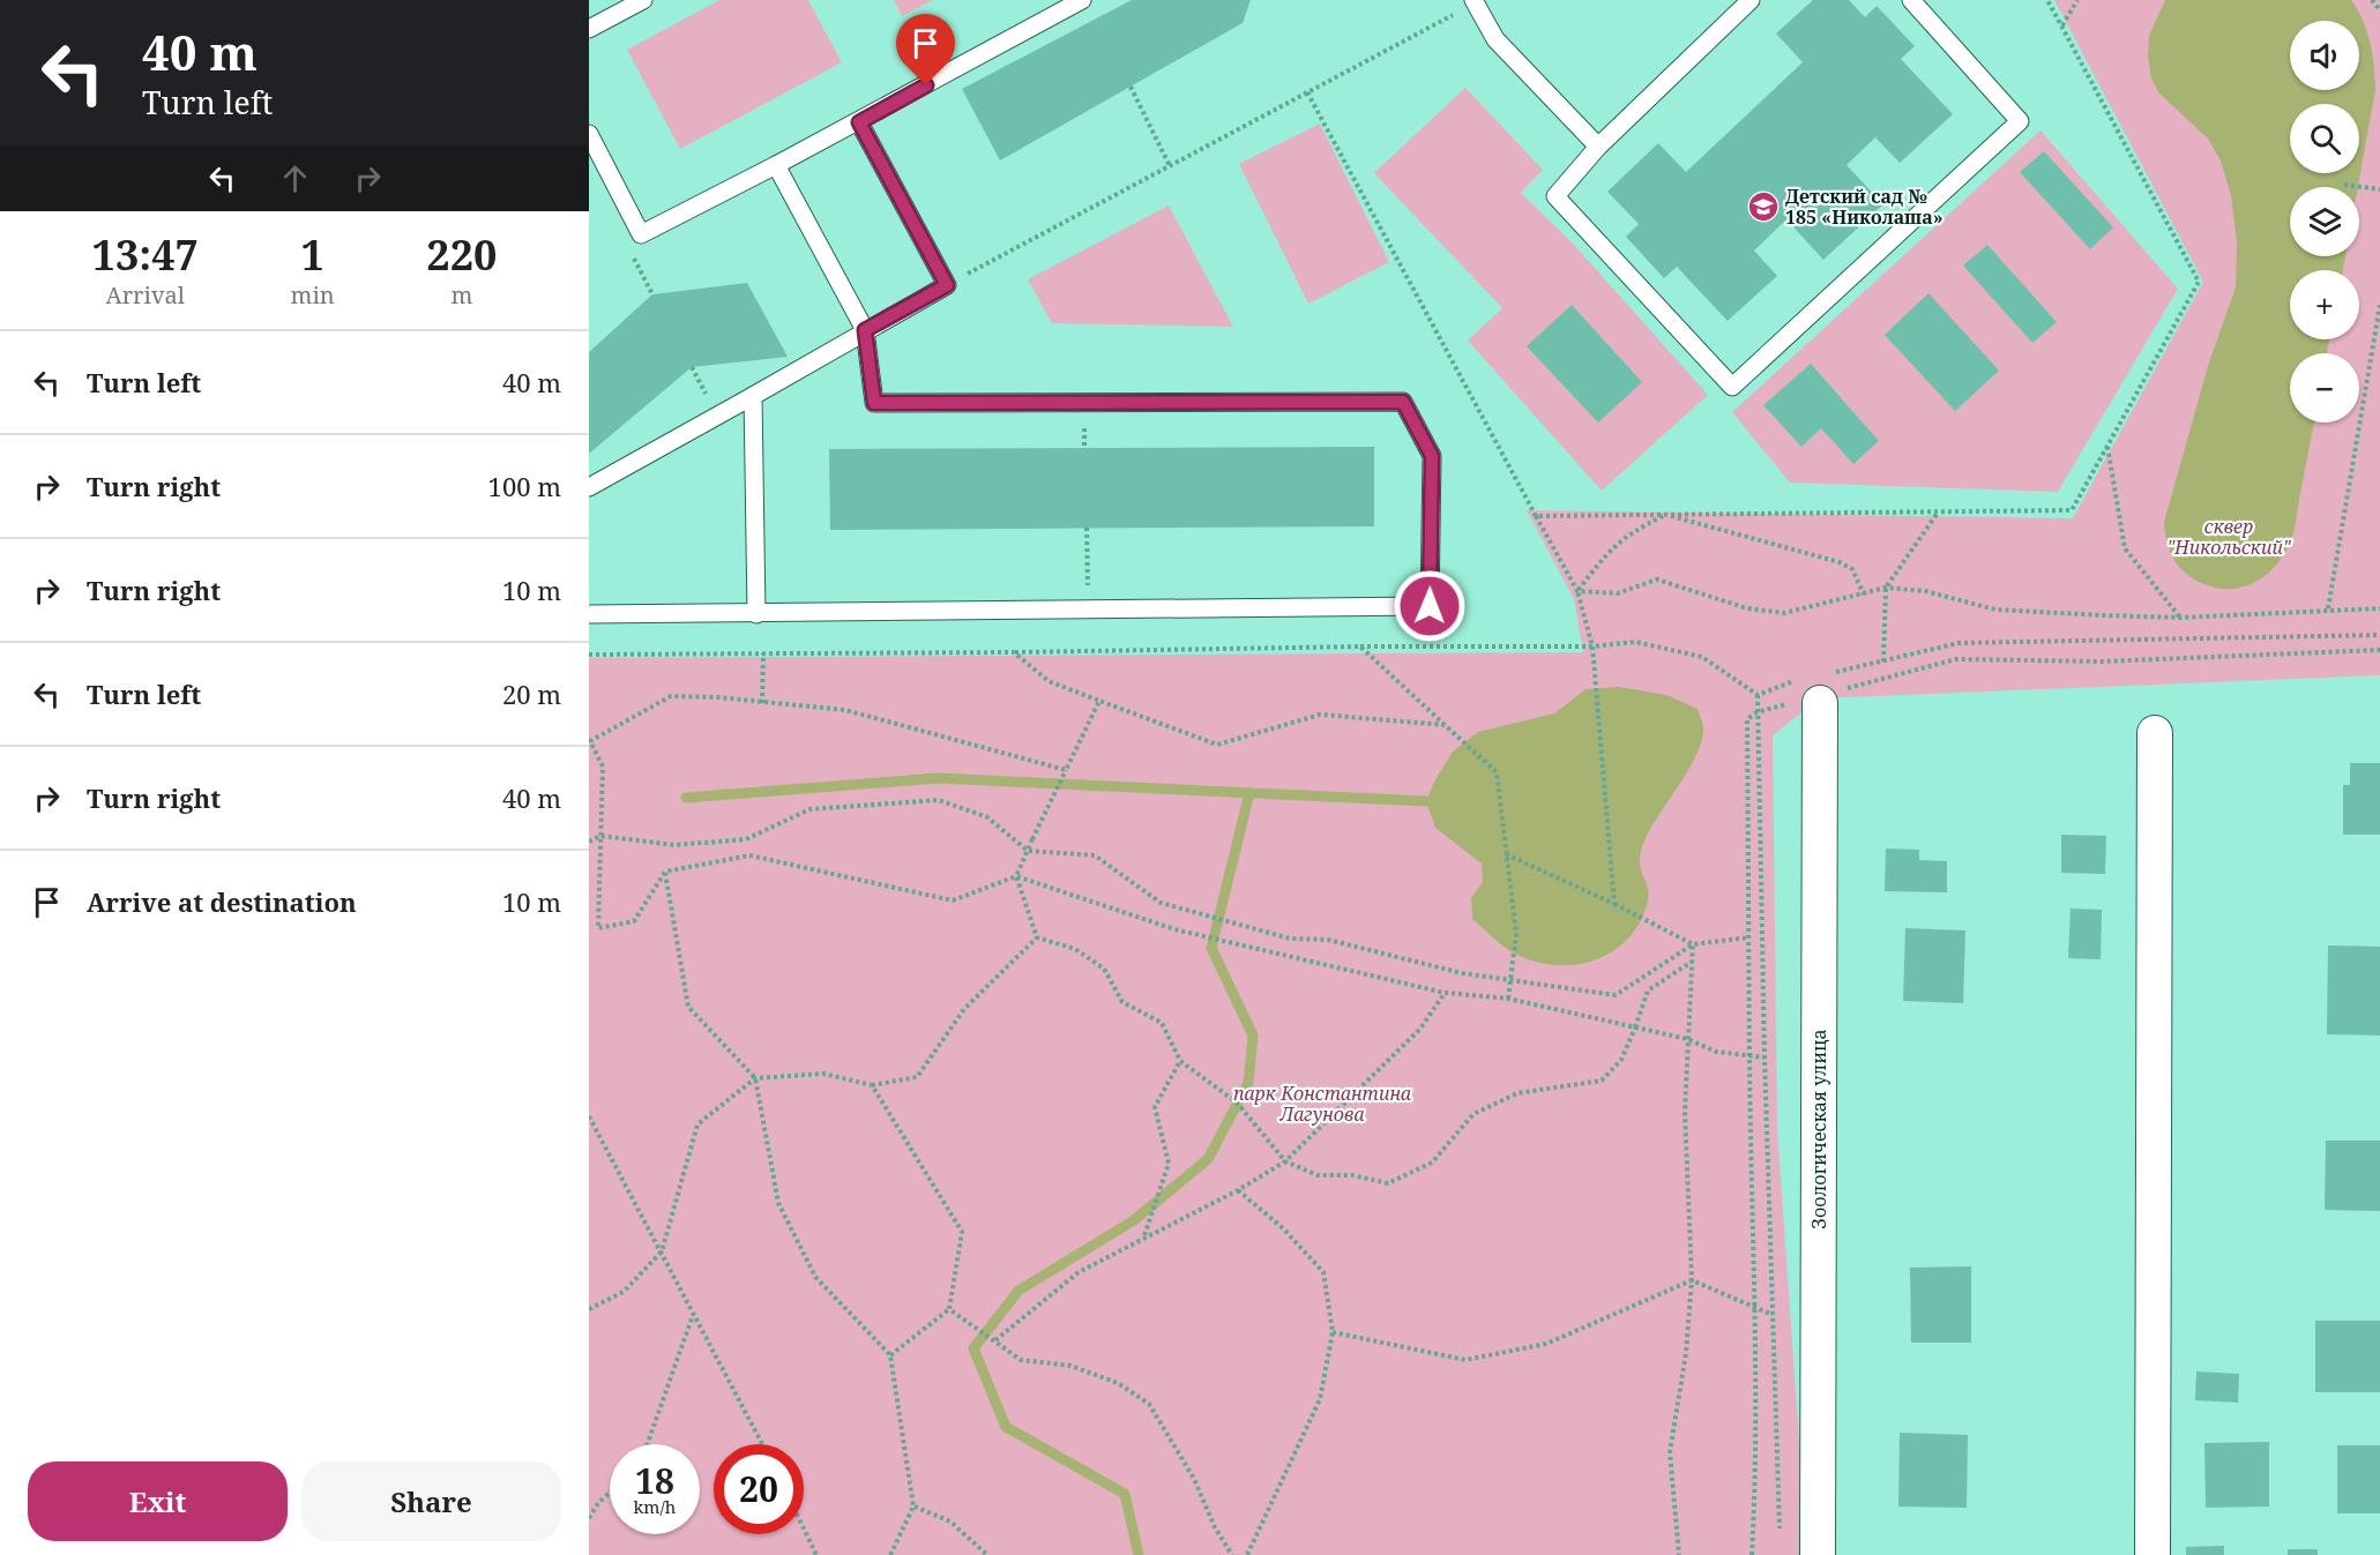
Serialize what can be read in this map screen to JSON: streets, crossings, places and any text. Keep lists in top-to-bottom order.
{
  "streets": {
    "street": ["Зоологическая улица"]
  },
  "parks": ["сквер \"Никольский\"", "парк Константина Лагунова"],
  "places": {
    "school or university": ["Детский сад № 185 «Николаша»"]
  },
  "page": {
    "turn": ["40 m", "Turn left"],
    "map_buttons": ["+", "−"],
    "eta": [
      "13:47",
      "Arrival",
      "1",
      "min",
      "220",
      "m"
    ],
    "list": [
      {
        "name": "Turn left",
        "value": "40 m"
      },
      {
        "name": "Turn right",
        "value": "100 m"
      },
      {
        "name": "Turn right",
        "value": "10 m"
      },
      {
        "name": "Turn left",
        "value": "20 m"
      },
      {
        "name": "Turn right",
        "value": "40 m"
      },
      {
        "name": "Arrive at destination",
        "value": "10 m"
      }
    ],
    "speed": "18 km/h",
    "limit": "20",
    "buttons": ["Exit", "Share"]
  }
}
